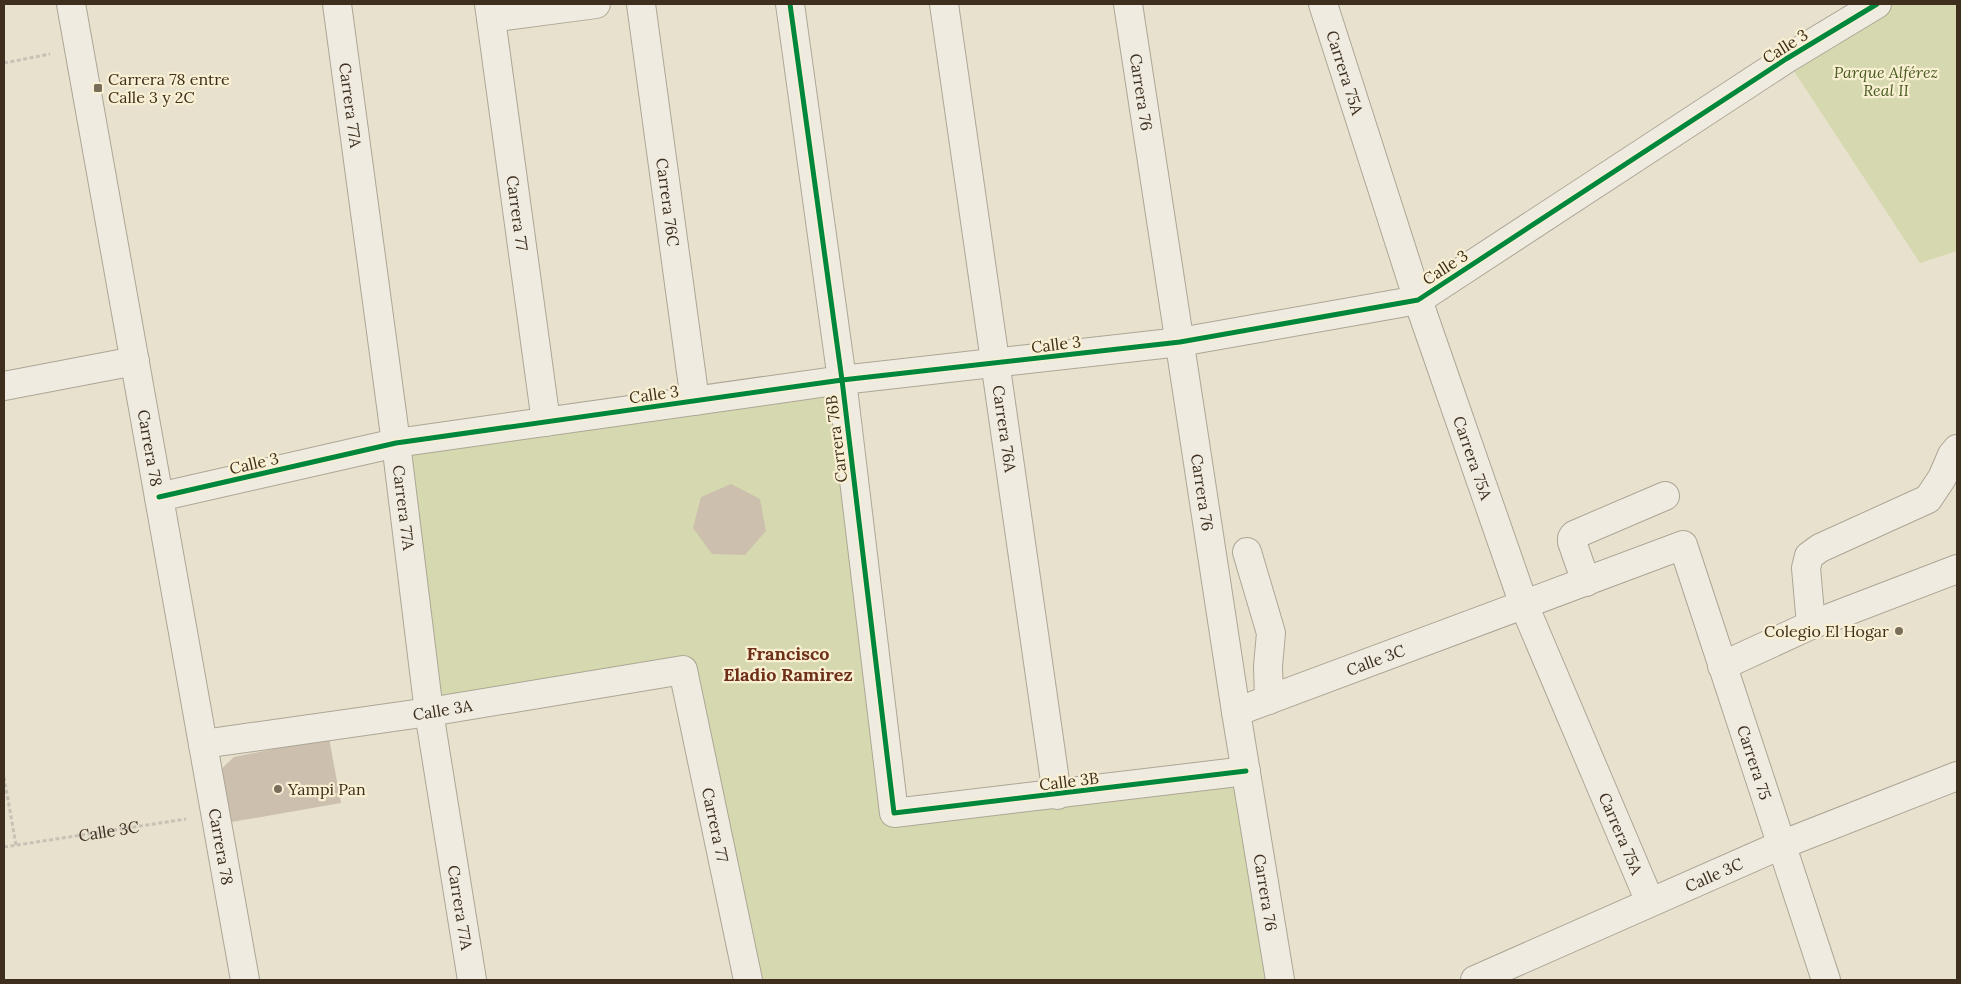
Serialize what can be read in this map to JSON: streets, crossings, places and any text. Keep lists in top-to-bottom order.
{
  "streets": {
    "street": [
      "Calle 3",
      "Carrera 75A",
      "Carrera 76",
      "Carrera 77A",
      "Carrera 76C",
      "Carrera 77",
      "Carrera 76A",
      "Carrera 76B",
      "Carrera 78",
      "Calle 3C",
      "Calle 3A",
      "Carrera 75",
      "Calle 3B"
    ]
  },
  "crossings": [
    ["Calle 3", "Carrera 75A"],
    ["Calle 3", "Carrera 76"],
    ["Calle 3", "Carrera 77A"],
    ["Calle 3", "Carrera 76C"],
    ["Calle 3", "Carrera 77"],
    ["Calle 3", "Carrera 76A"],
    ["Calle 3", "Carrera 76B"],
    ["Calle 3", "Carrera 78"],
    ["Carrera 75A", "Calle 3C"],
    ["Carrera 76", "Calle 3C"],
    ["Carrera 76", "Calle 3B"],
    ["Carrera 77A", "Calle 3A"],
    ["Carrera 77", "Calle 3A"],
    ["Carrera 76A", "Calle 3B"],
    ["Carrera 76B", "Calle 3B"],
    ["Carrera 78", "Calle 3C"],
    ["Carrera 78", "Calle 3A"],
    ["Calle 3C", "Carrera 75"]
  ],
  "districts": ["Francisco Eladio Ramirez"],
  "parks": ["Parque Alférez Real II"],
  "places": {
    "transit": ["Carrera 78 entre Calle 3 y 2C"],
    "other": ["Colegio El Hogar", "Yampi Pan"]
  }
}
